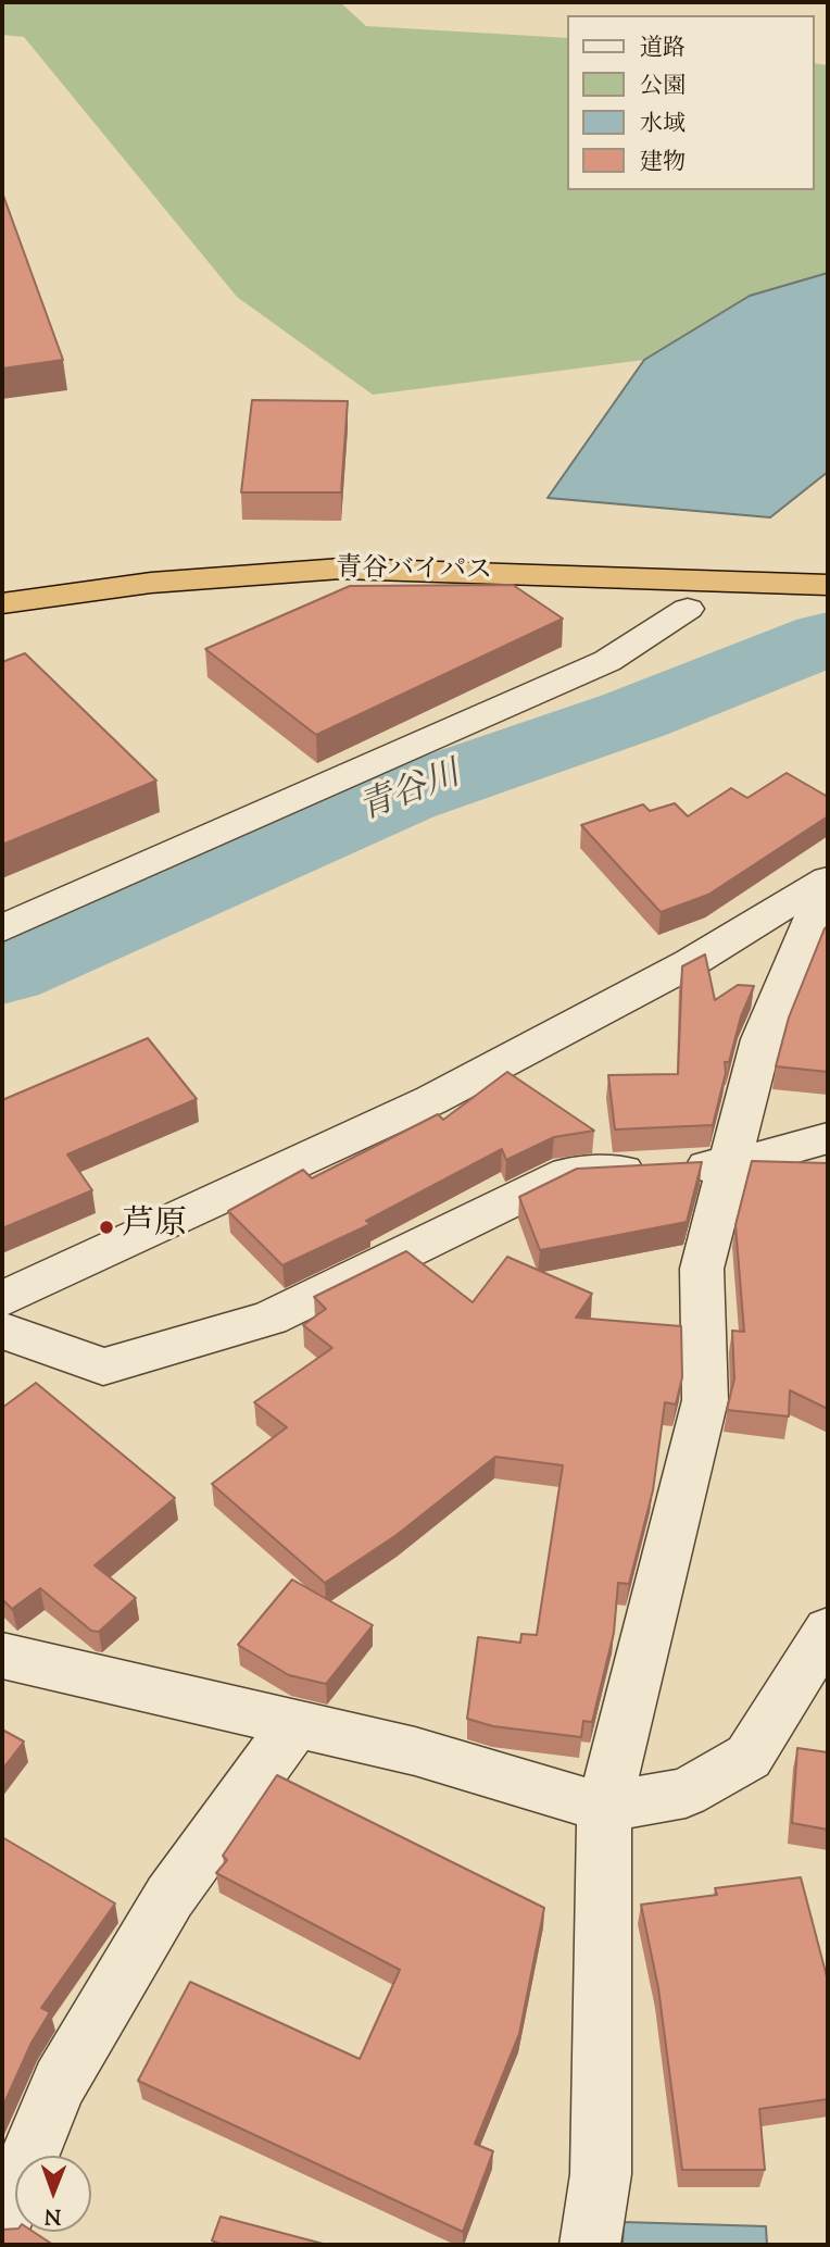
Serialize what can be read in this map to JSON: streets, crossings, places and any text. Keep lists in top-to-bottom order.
{
  "streets": {
    "highway": ["青谷バイパス"]
  },
  "water": ["青谷川"],
  "places": ["芦原"],
  "legend": [
    "道路",
    "公園",
    "水域",
    "建物"
  ],
  "north": "bottom"
}
